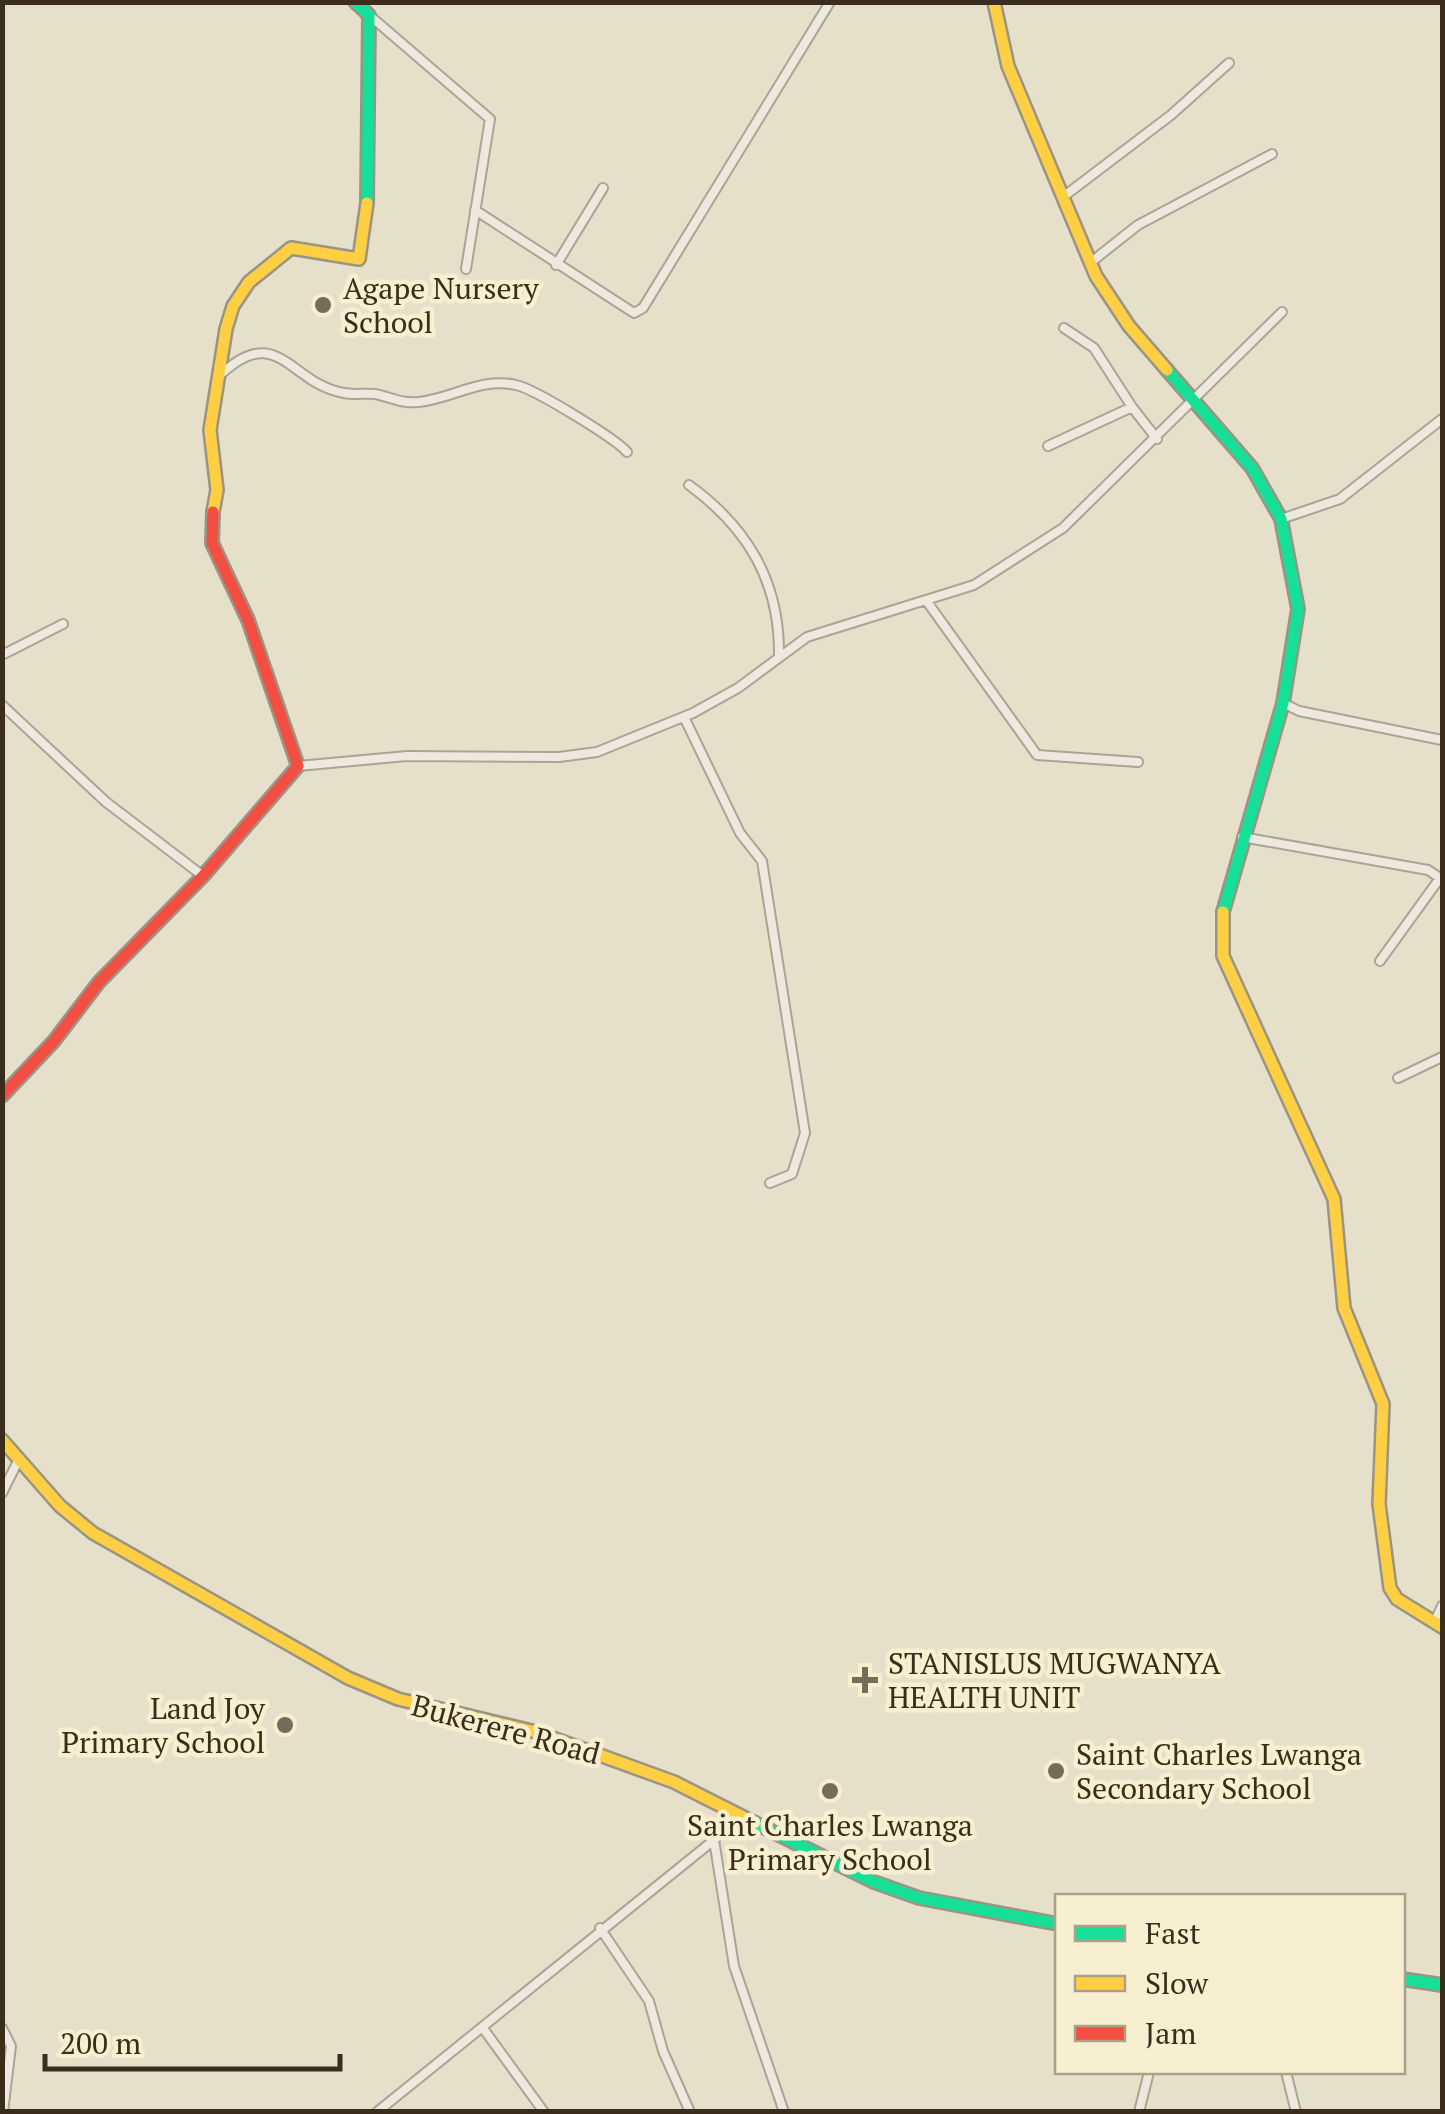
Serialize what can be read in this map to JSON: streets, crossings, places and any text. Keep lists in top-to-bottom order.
{
  "streets": {
    "street": ["Bukerere Road"]
  },
  "places": {
    "other": [
      "Agape Nursery School",
      "Land Joy Primary School",
      "Saint Charles Lwanga Secondary School",
      "Saint Charles Lwanga Primary School"
    ],
    "health": ["STANISLUS MUGWANYA HEALTH UNIT"]
  },
  "legend": ["Fast", "Slow", "Jam"],
  "scale_bar": "200 m"
}
